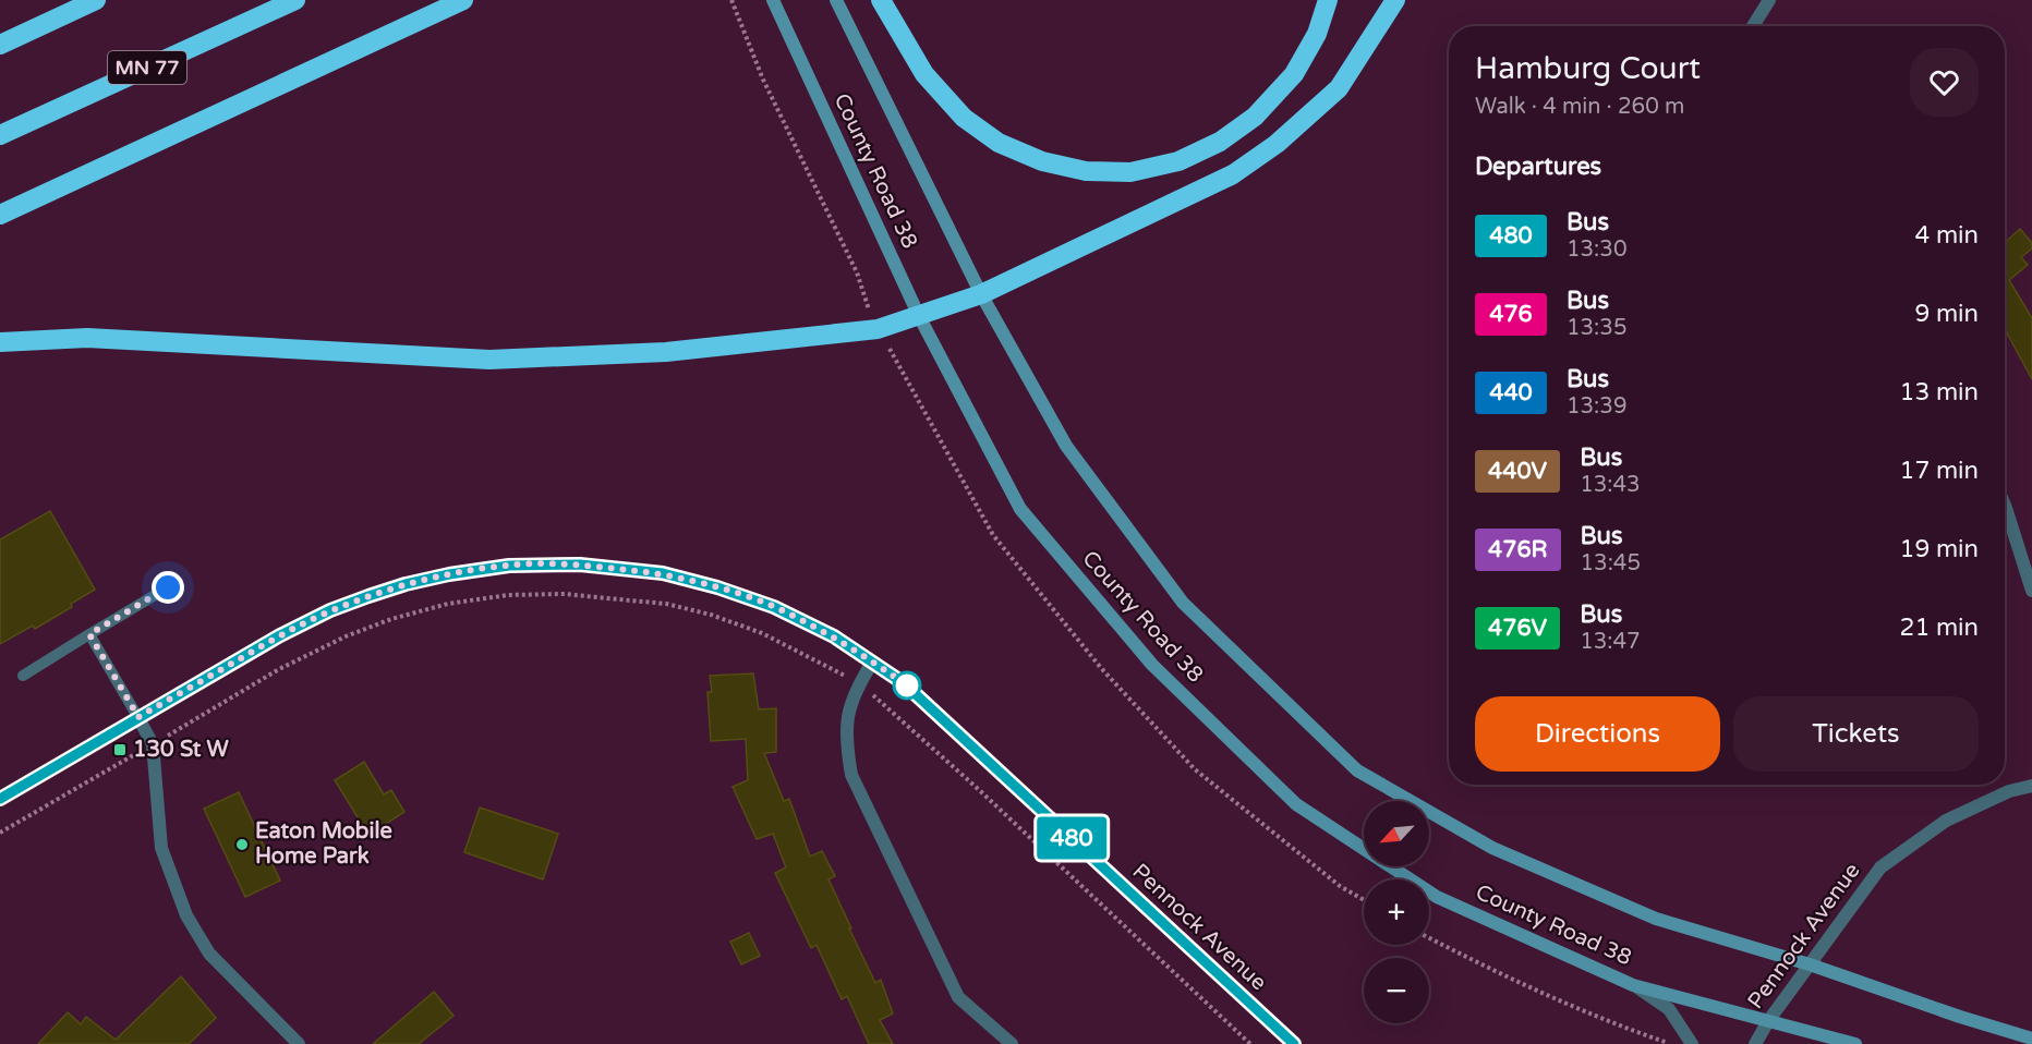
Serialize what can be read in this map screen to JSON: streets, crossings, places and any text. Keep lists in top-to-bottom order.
{
  "streets": {
    "highway": ["MN 77"],
    "main road": ["County Road 38"],
    "street": ["Pennock Avenue"]
  },
  "crossings": [
    ["County Road 38", "Pennock Avenue"]
  ],
  "places": {
    "transit": ["130 St W"],
    "other": ["Eaton Mobile Home Park"]
  },
  "lines": ["bus line 480"],
  "north": "bottom left",
  "page": {
    "on_map": "480",
    "heading": [
      ["Hamburg Court", "Walk · 4 min · 260 m"],
      "Departures"
    ],
    "list": [
      {
        "mark": "480",
        "name": "Bus",
        "note": "13:30",
        "value": "4 min"
      },
      {
        "mark": "476",
        "name": "Bus",
        "note": "13:35",
        "value": "9 min"
      },
      {
        "mark": "440",
        "name": "Bus",
        "note": "13:39",
        "value": "13 min"
      },
      {
        "mark": "440V",
        "name": "Bus",
        "note": "13:43",
        "value": "17 min"
      },
      {
        "mark": "476R",
        "name": "Bus",
        "note": "13:45",
        "value": "19 min"
      },
      {
        "mark": "476V",
        "name": "Bus",
        "note": "13:47",
        "value": "21 min"
      }
    ],
    "buttons": ["Directions", "Tickets"],
    "map_buttons": ["+", "−"]
  }
}
